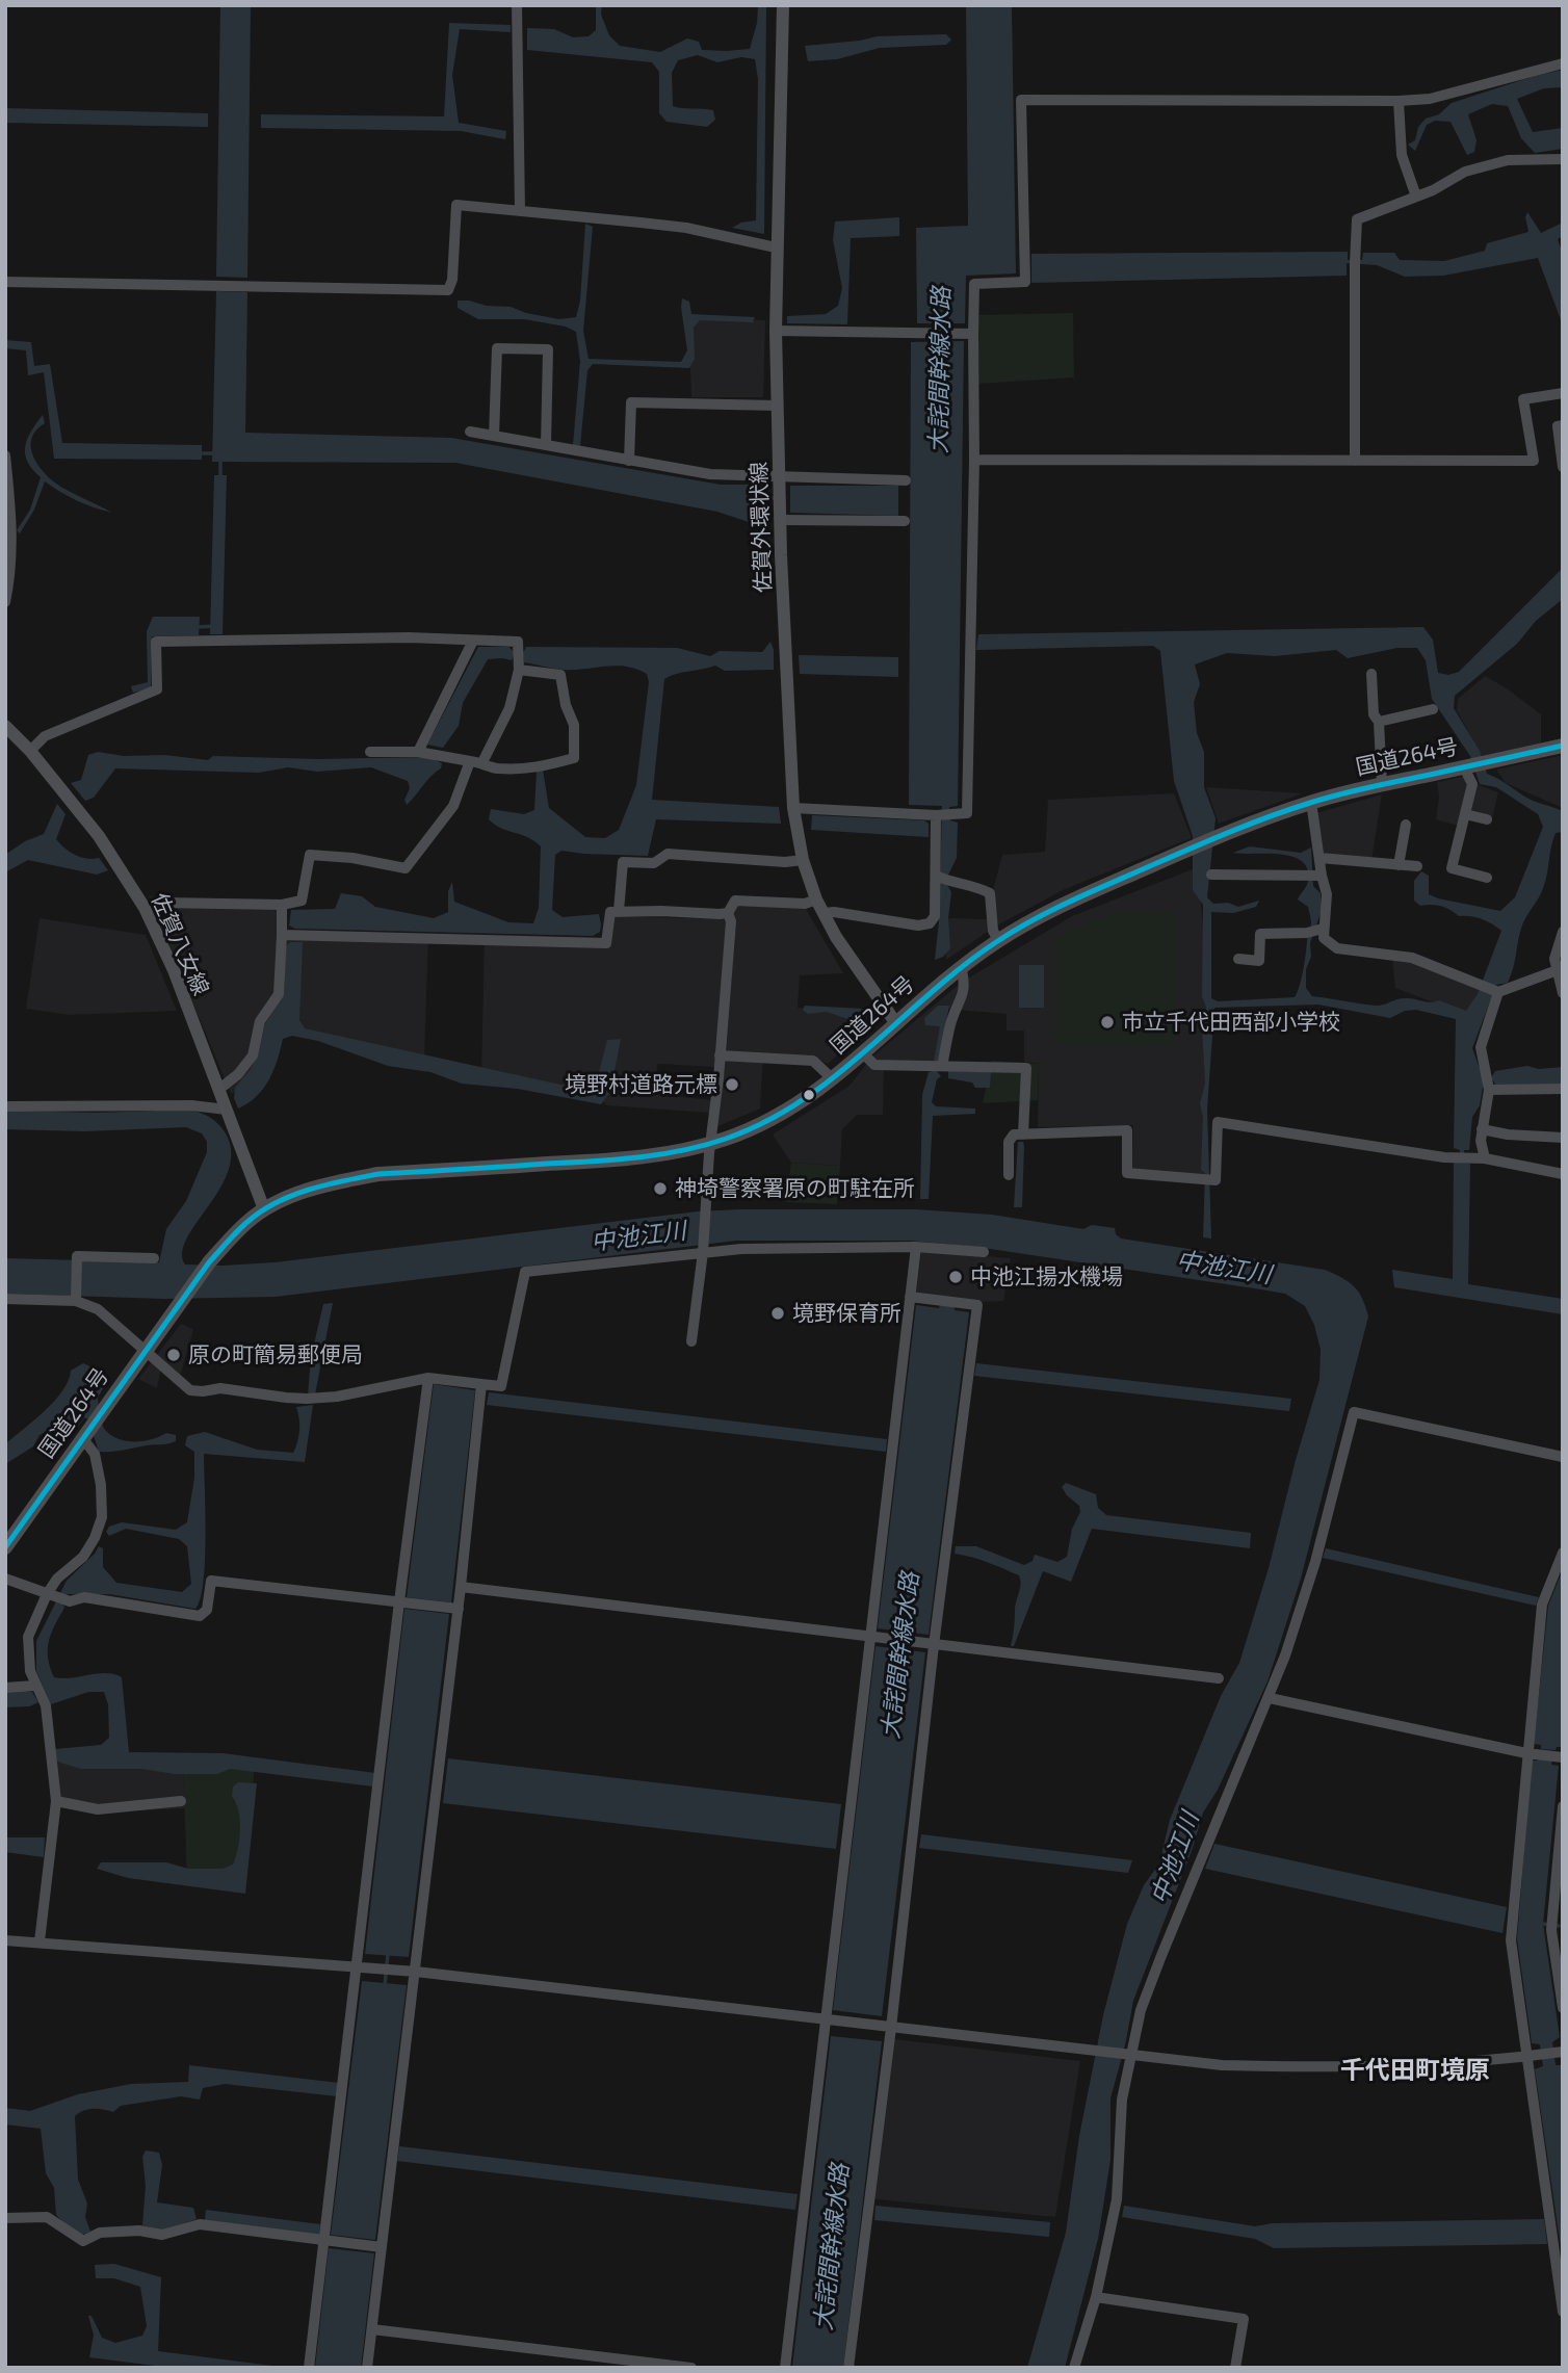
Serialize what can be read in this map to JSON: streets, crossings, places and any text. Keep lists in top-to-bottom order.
{
  "streets": {
    "highway": ["国道264号"],
    "main road": ["佐賀外環状線", "佐賀八女線"]
  },
  "crossings": [
    ["佐賀外環状線", "国道264号"],
    ["国道264号", "佐賀八女線"]
  ],
  "districts": ["千代田町境原"],
  "water": ["大詫間幹線水路", "中池江川"],
  "places": [
    "市立千代田西部小学校",
    "境野村道路元標",
    "神埼警察署原の町駐在所",
    "中池江揚水機場",
    "境野保育所",
    "原の町簡易郵便局"
  ]
}
